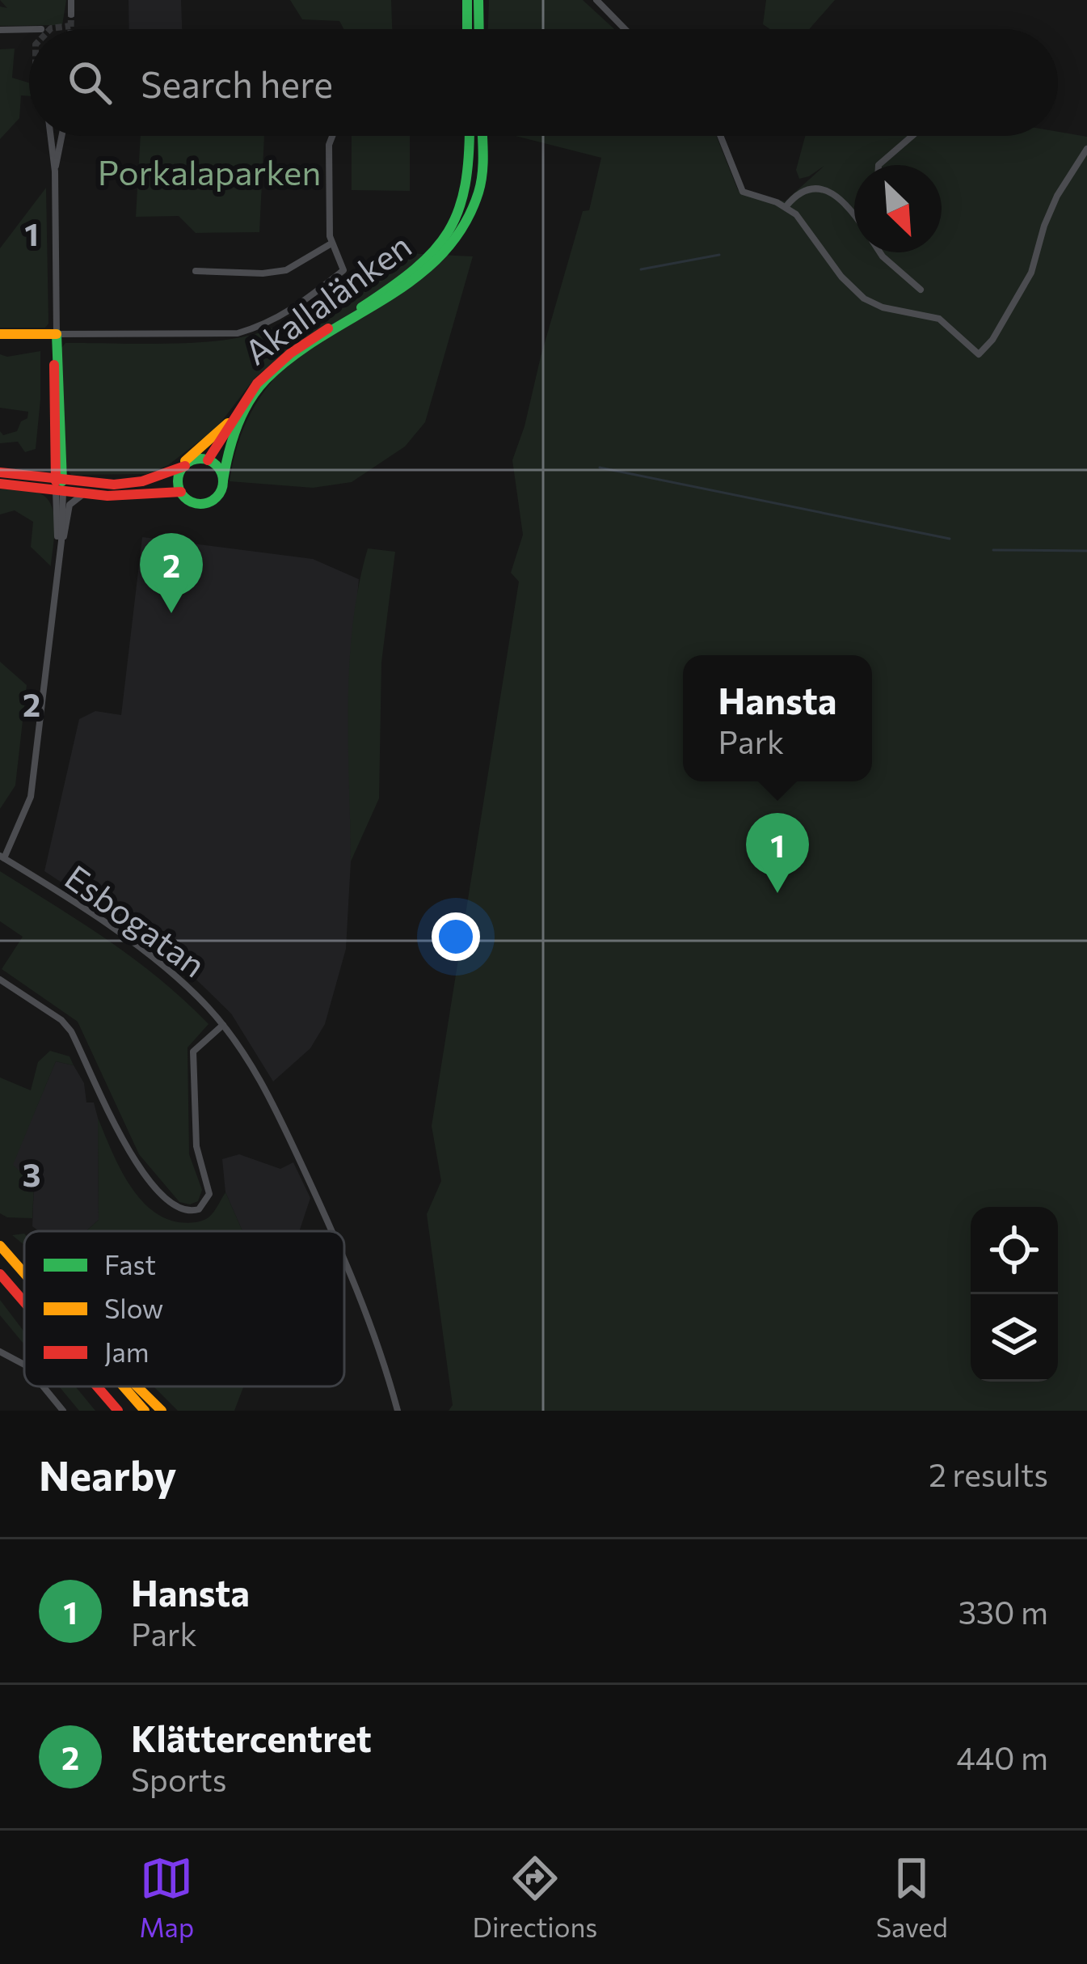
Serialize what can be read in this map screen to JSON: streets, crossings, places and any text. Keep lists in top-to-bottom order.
{
  "streets": {
    "main road": ["Akallalänken"],
    "street": ["Esbogatan"]
  },
  "parks": ["Porkalaparken"],
  "legend": ["Fast", "Slow", "Jam"],
  "north": "bottom right",
  "page": {
    "search": "Search here",
    "pins": ["2", "1"],
    "popup": ["Hansta", "Park"],
    "heading": ["Nearby", "2 results"],
    "list": [
      {
        "mark": "1",
        "name": "Hansta",
        "note": "Park",
        "value": "330 m"
      },
      {
        "mark": "2",
        "name": "Klättercentret",
        "note": "Sports",
        "value": "440 m"
      }
    ],
    "nav": ["Map", "Directions", "Saved"]
  },
  "grid": {
    "rows": ["1", "2", "3"]
  }
}
